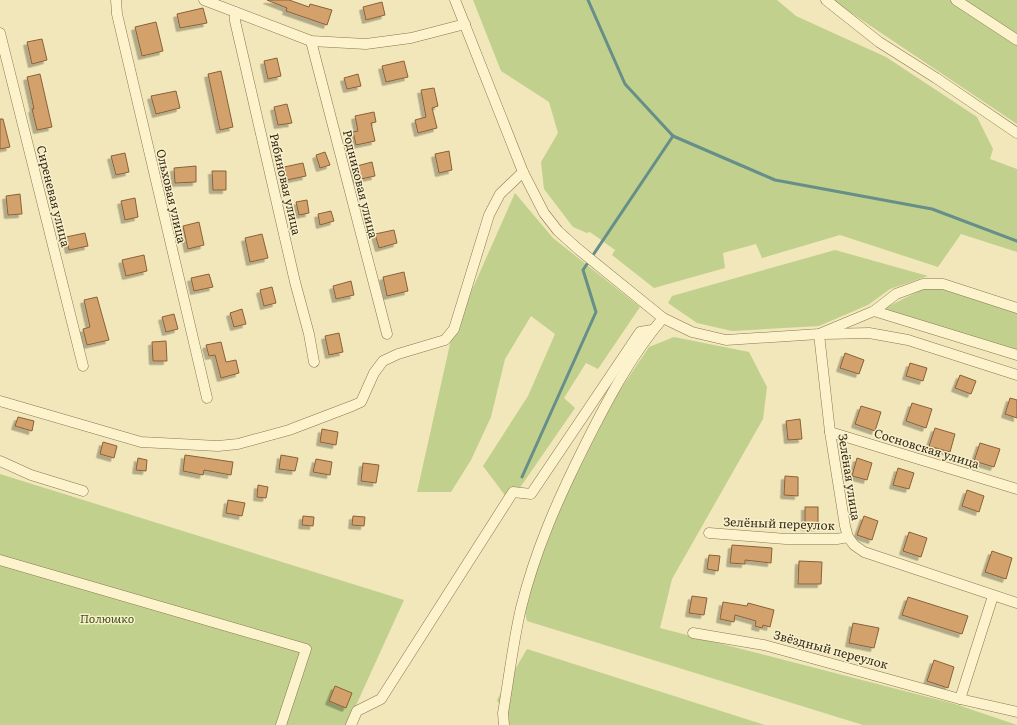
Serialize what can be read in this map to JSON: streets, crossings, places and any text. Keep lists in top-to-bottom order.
{
  "streets": {
    "street": [
      "Рябиновая улица",
      "Родниковая улица",
      "Сиреневая улица",
      "Ольховая улица",
      "Сосновская улица",
      "Зелёная улица",
      "Зелёный переулок",
      "Звёздный переулок"
    ]
  },
  "crossings": [
    ["Сосновская улица", "Зелёная улица"],
    ["Зелёная улица", "Зелёный переулок"]
  ],
  "parks": ["Полюшко"]
}
